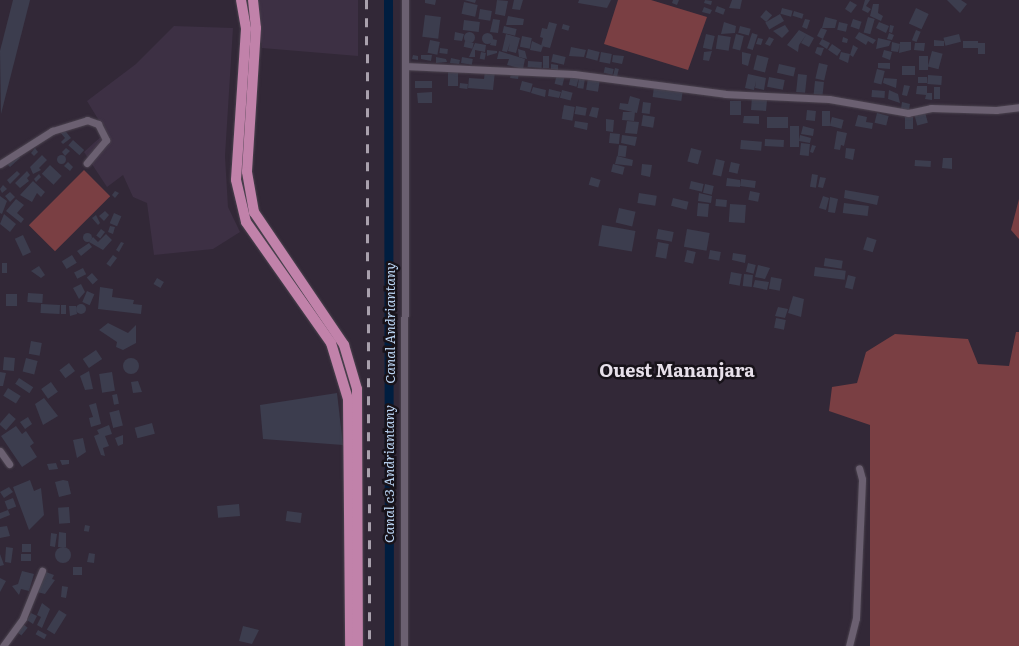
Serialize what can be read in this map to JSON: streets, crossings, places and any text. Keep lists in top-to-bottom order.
{
  "districts": ["Ouest Mananjara"],
  "water": ["Canal Andriantany", "Canal c3 Andriantany"]
}
